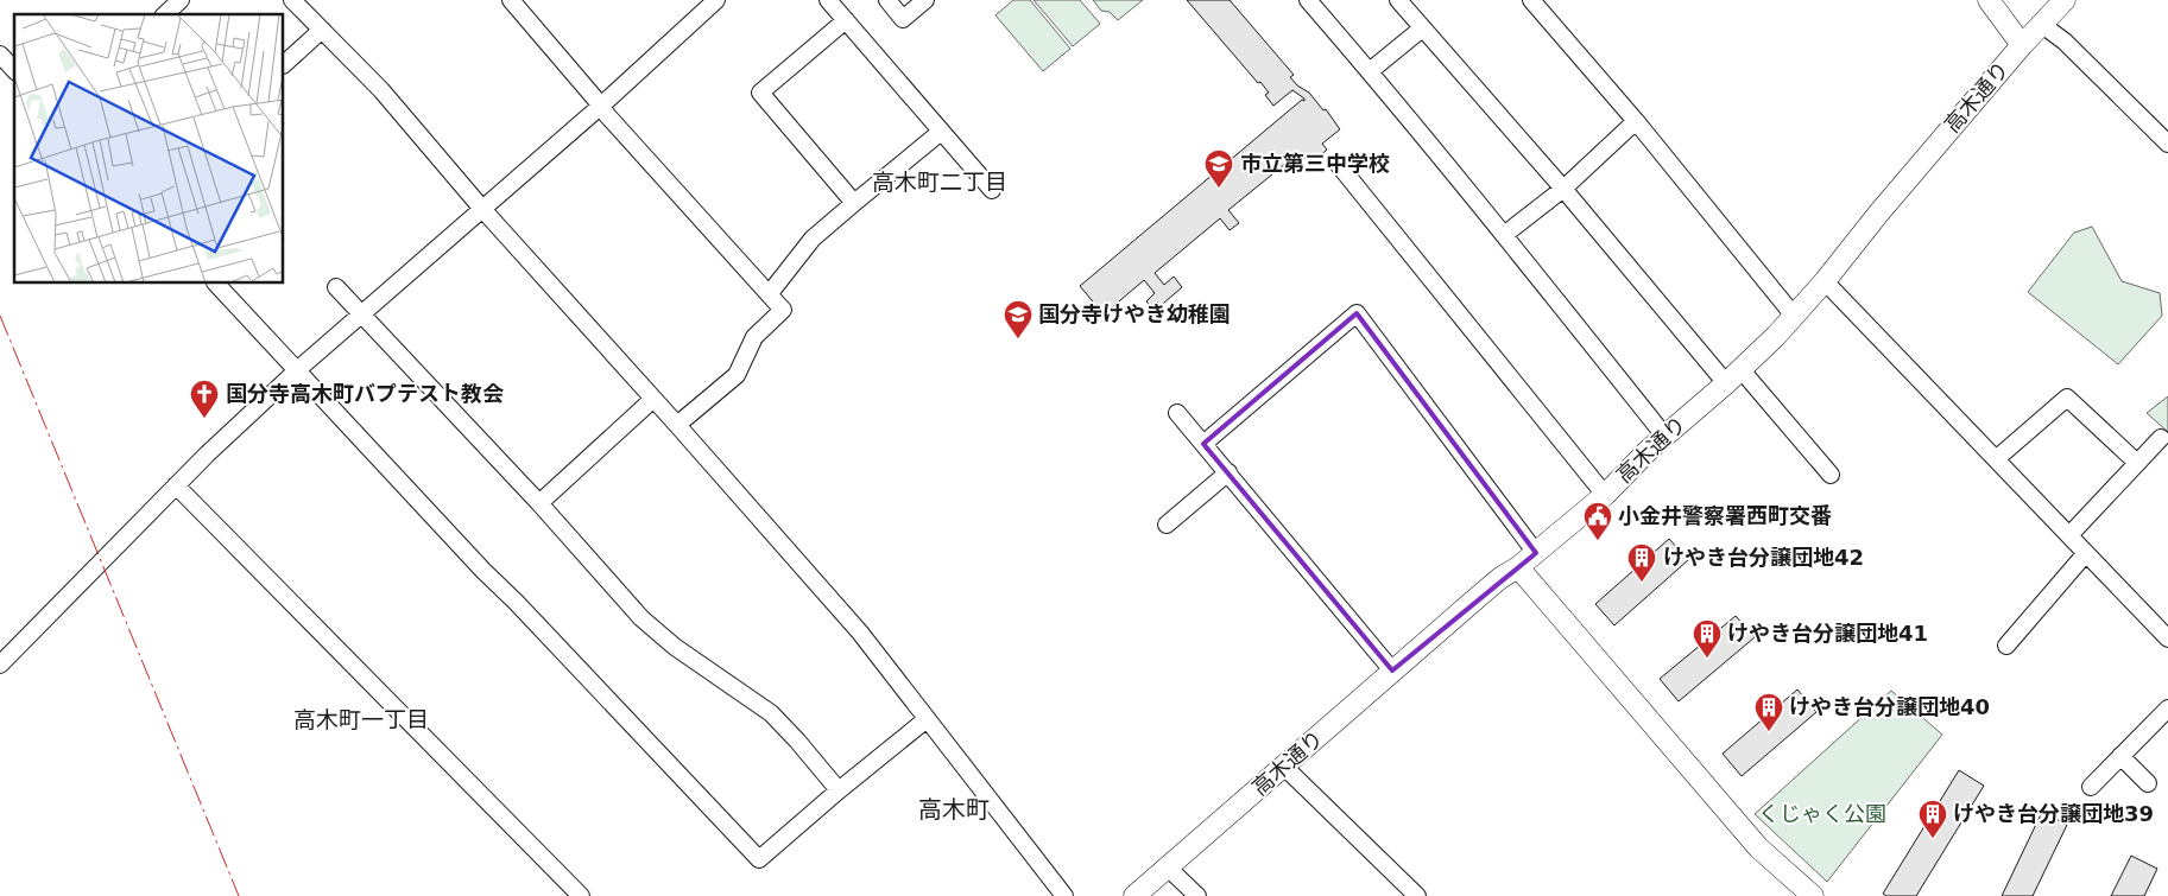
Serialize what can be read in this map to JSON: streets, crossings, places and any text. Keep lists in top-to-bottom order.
{
  "streets": {
    "street": ["高木通り"]
  },
  "districts": ["高木町二丁目", "高木町一丁目", "高木町"],
  "parks": ["くじゃく公園"],
  "places": {
    "school or university": ["市立第三中学校", "国分寺けやき幼稚園"],
    "church": ["国分寺高木町バプテスト教会"],
    "public building": ["小金井警察署西町交番"],
    "building": [
      "けやき台分譲団地42",
      "けやき台分譲団地41",
      "けやき台分譲団地40",
      "けやき台分譲団地39"
    ]
  }
}
